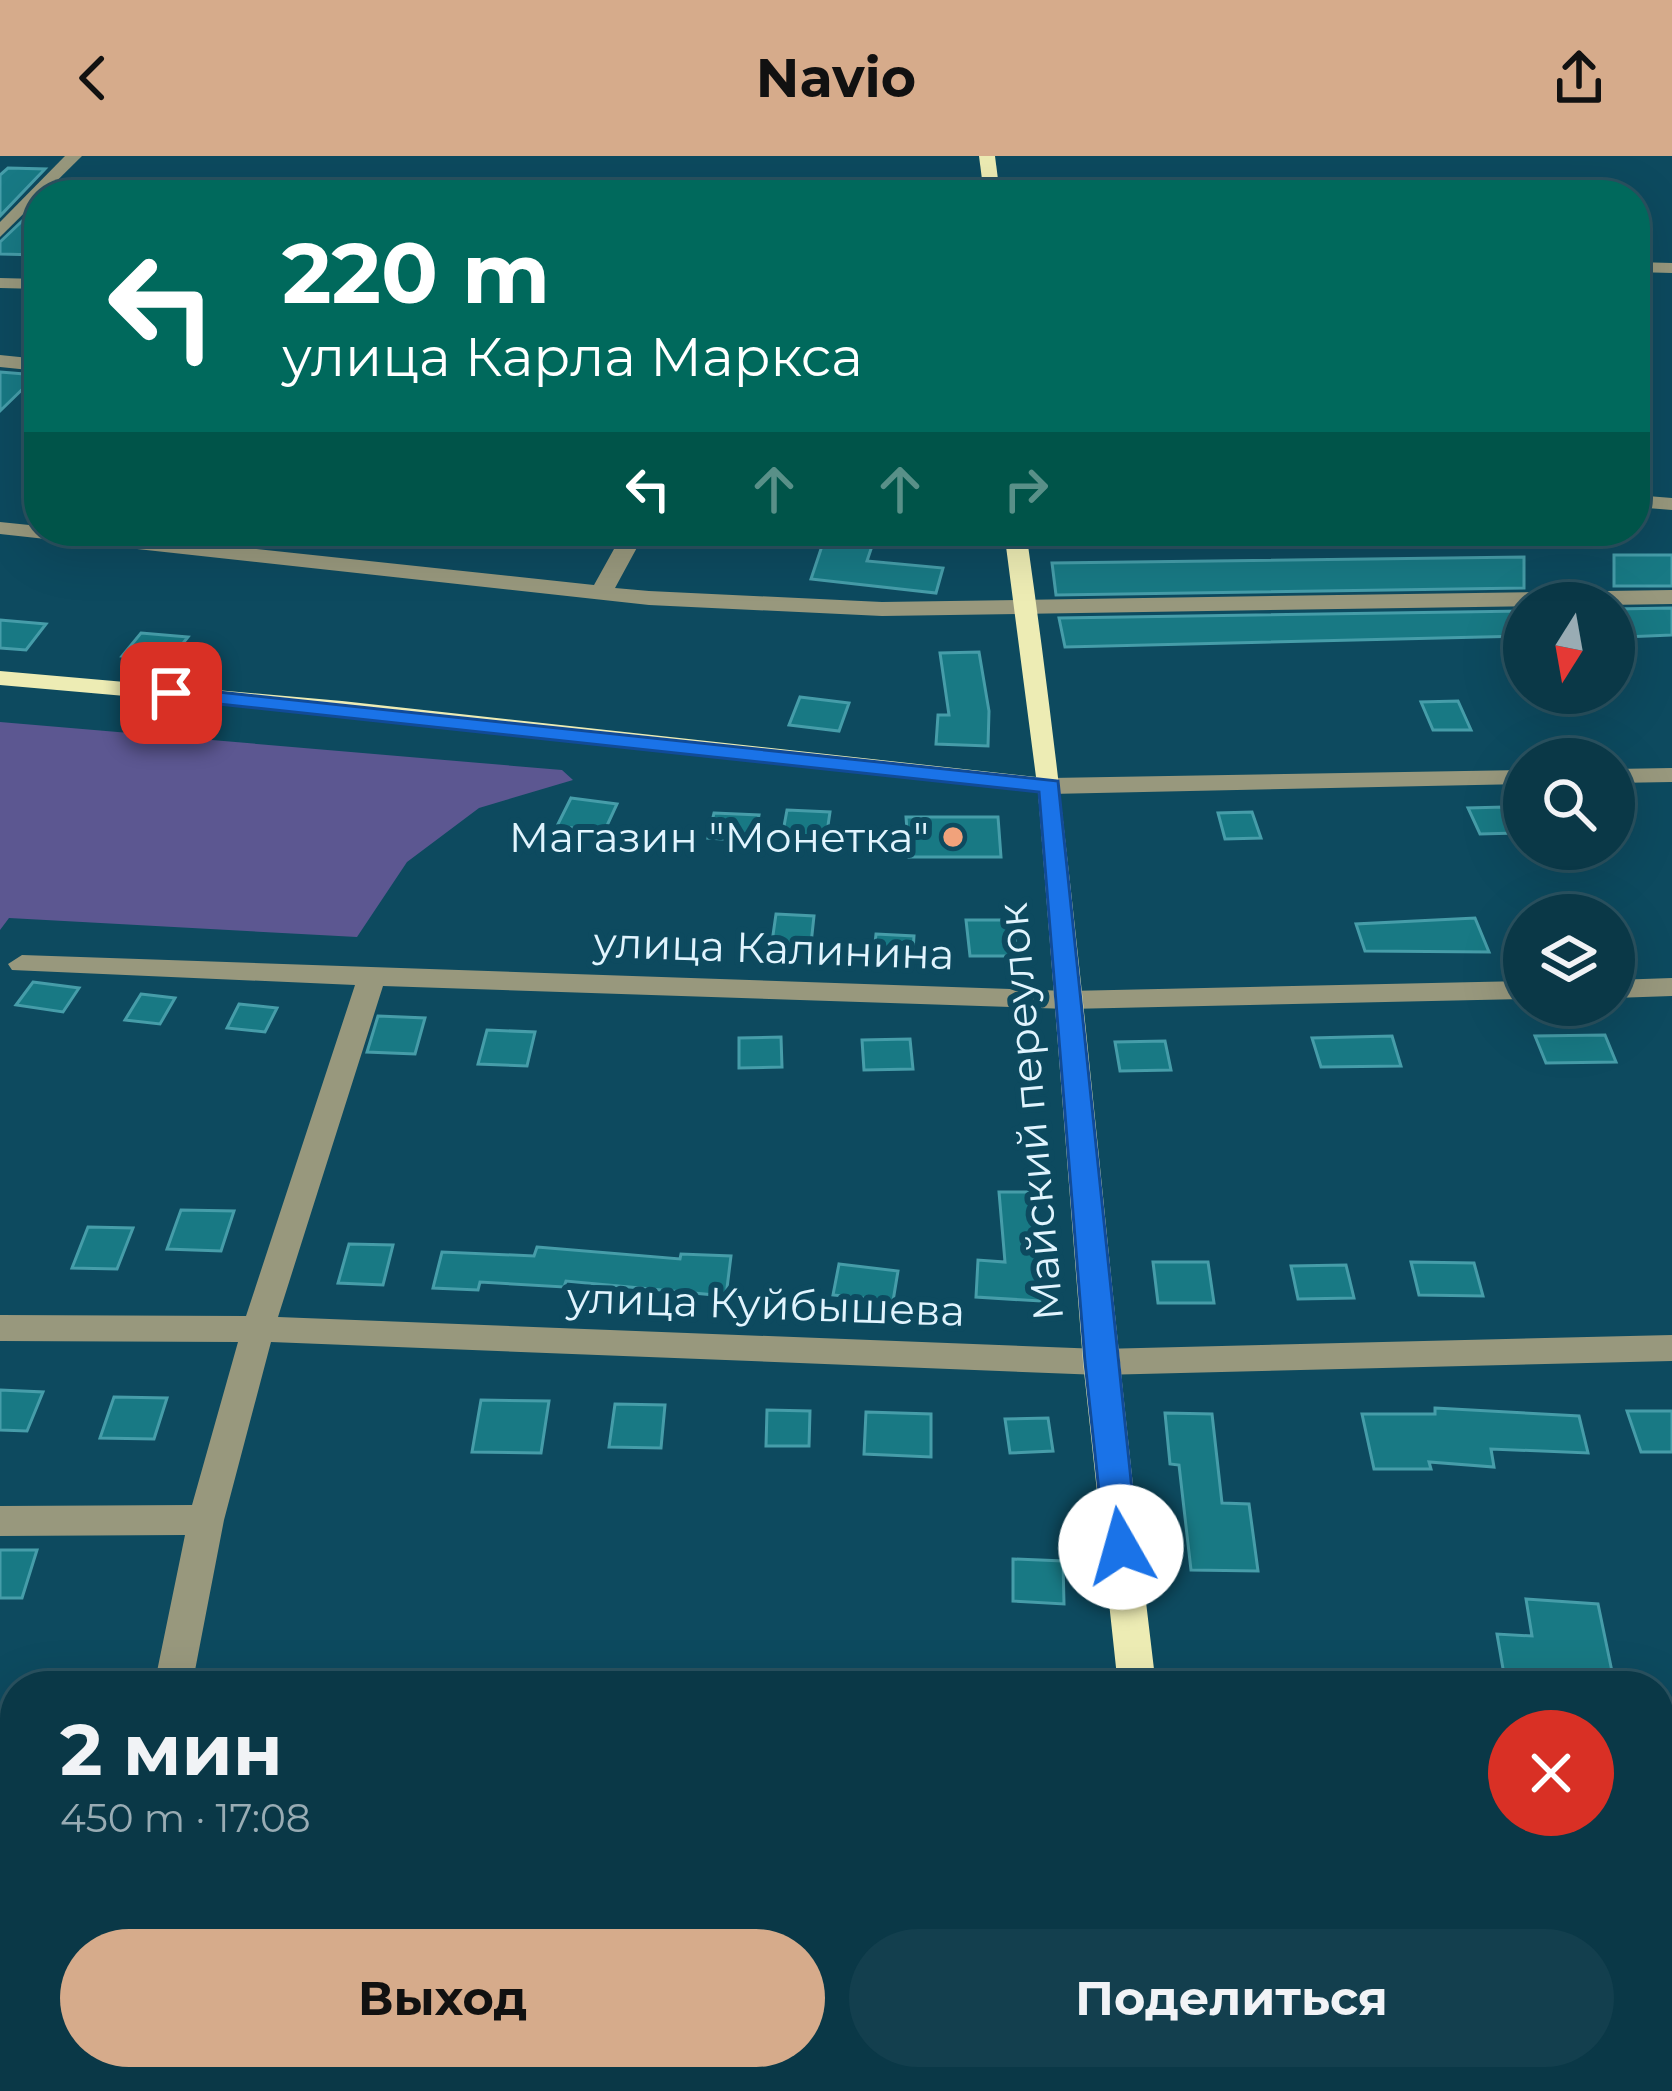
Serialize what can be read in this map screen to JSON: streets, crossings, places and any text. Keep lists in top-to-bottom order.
{
  "streets": {
    "main road": ["Майский переулок"],
    "street": ["улица Калинина", "улица Куйбышева"]
  },
  "crossings": [
    ["улица Калинина", "Майский переулок"],
    ["Майский переулок", "улица Куйбышева"]
  ],
  "places": ["Магазин \"Монетка\""],
  "north": "bottom",
  "page": {
    "header": "Navio",
    "turn": ["220 m", "улица Карла Маркса"],
    "heading": ["2 мин", "450 m · 17:08"],
    "buttons": ["Выход", "Поделиться"]
  }
}
